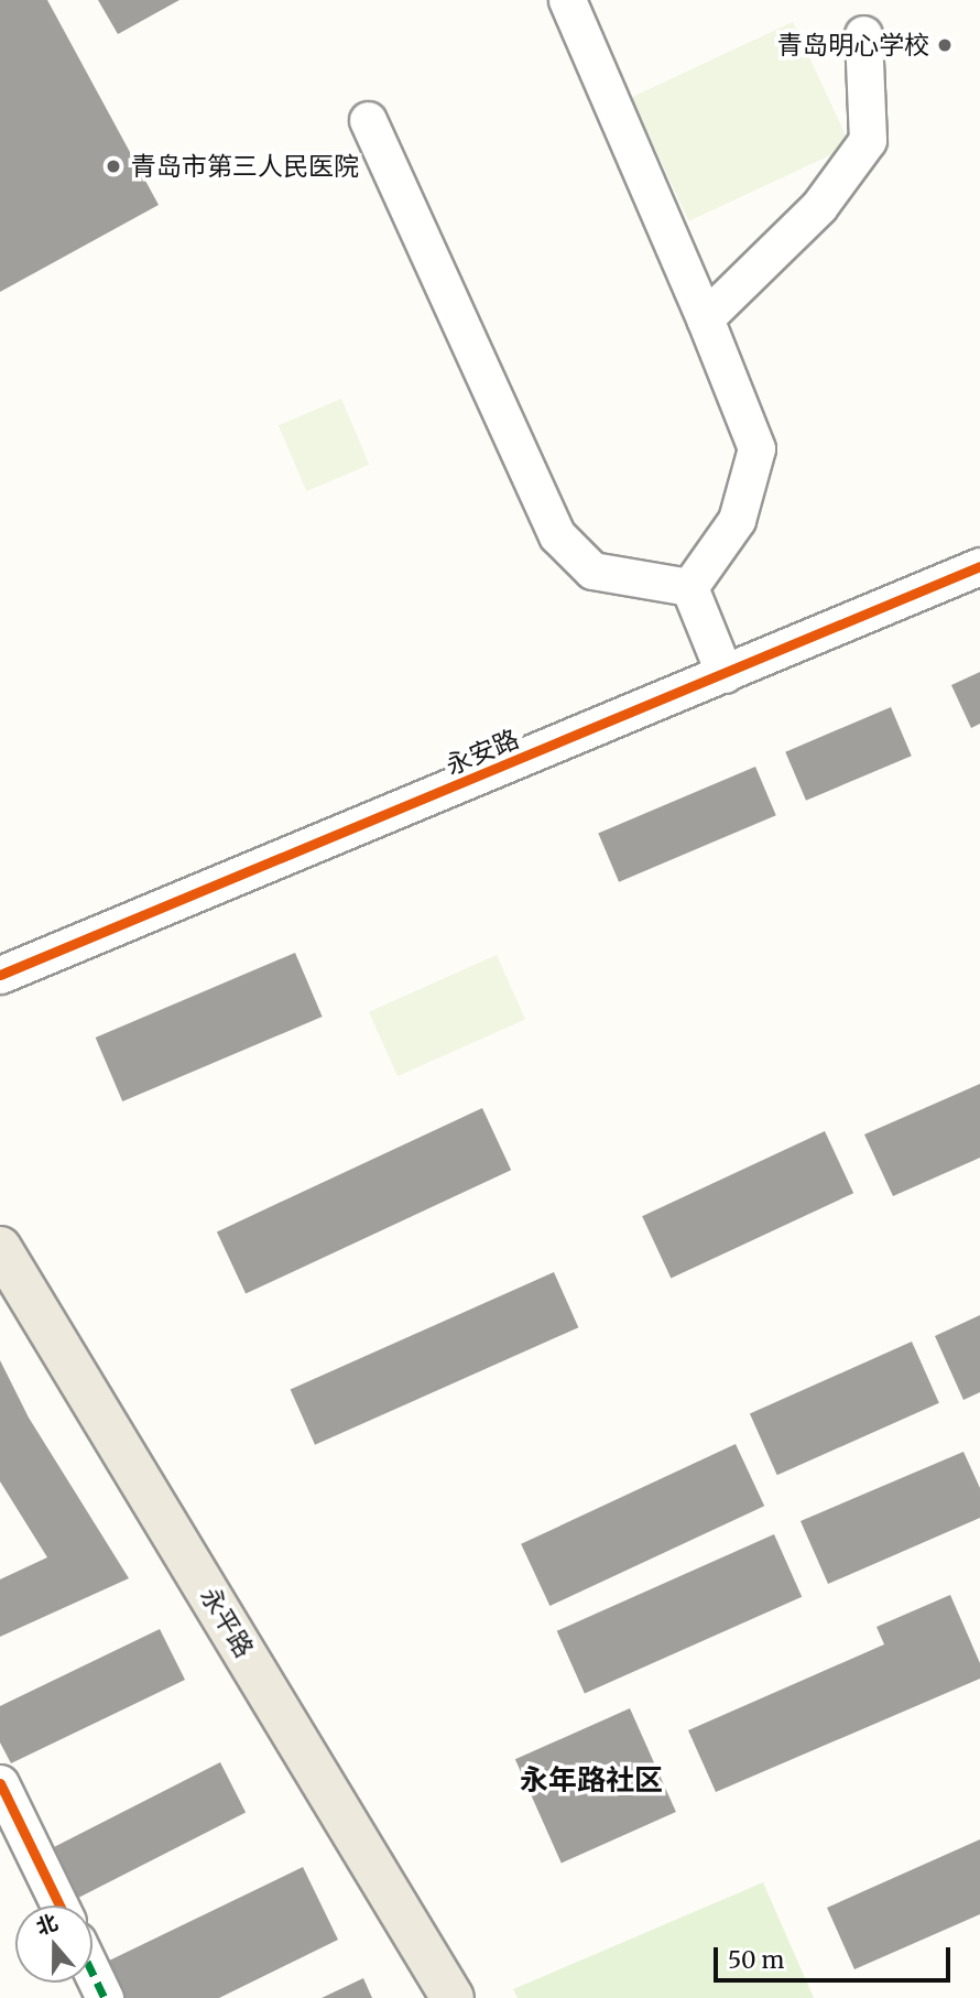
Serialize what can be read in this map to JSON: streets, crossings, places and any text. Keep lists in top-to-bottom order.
{
  "streets": {
    "main road": ["永平路"],
    "street": ["永安路"]
  },
  "districts": ["永年路社区"],
  "places": ["青岛明心学校", "青岛市第三人民医院"],
  "scale_bar": "50 m",
  "north": "top"
}
